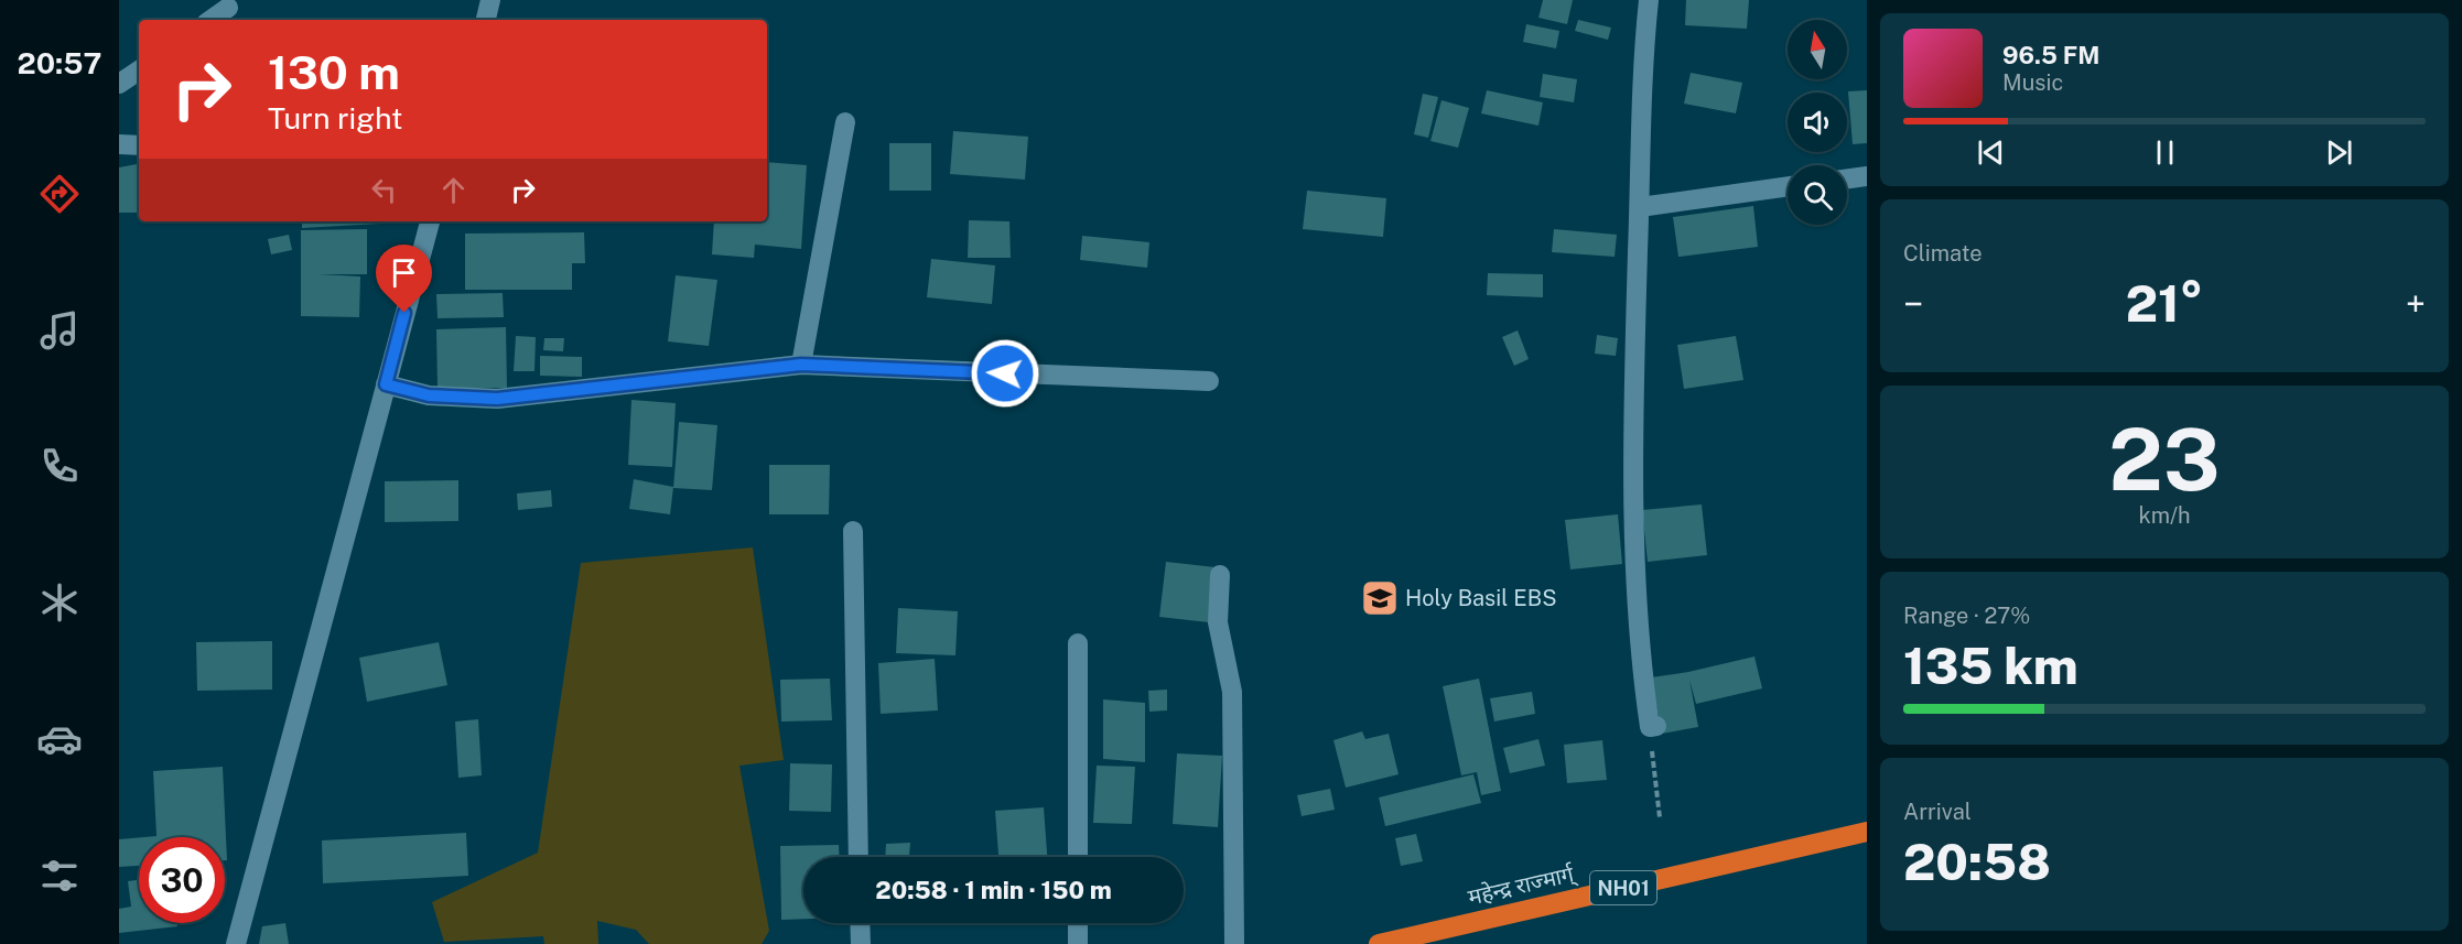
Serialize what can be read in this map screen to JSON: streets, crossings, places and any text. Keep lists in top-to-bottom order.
{
  "streets": {
    "highway": ["महेन्द्र राज्मार्ग्", "NH01"]
  },
  "places": {
    "school or university": ["Holy Basil EBS"]
  },
  "north": "top",
  "page": {
    "tabs": "20:57",
    "turn": ["130 m", "Turn right"],
    "song": ["96.5 FM", "Music"],
    "tile": [
      "Climate",
      ["23", "km/h"],
      ["Range · 27%", "135 km"],
      ["Arrival", "20:58"]
    ],
    "heat": ["−", "21°", "+"],
    "limit": "30",
    "trip": "20:58 · 1 min · 150 m"
  }
}
